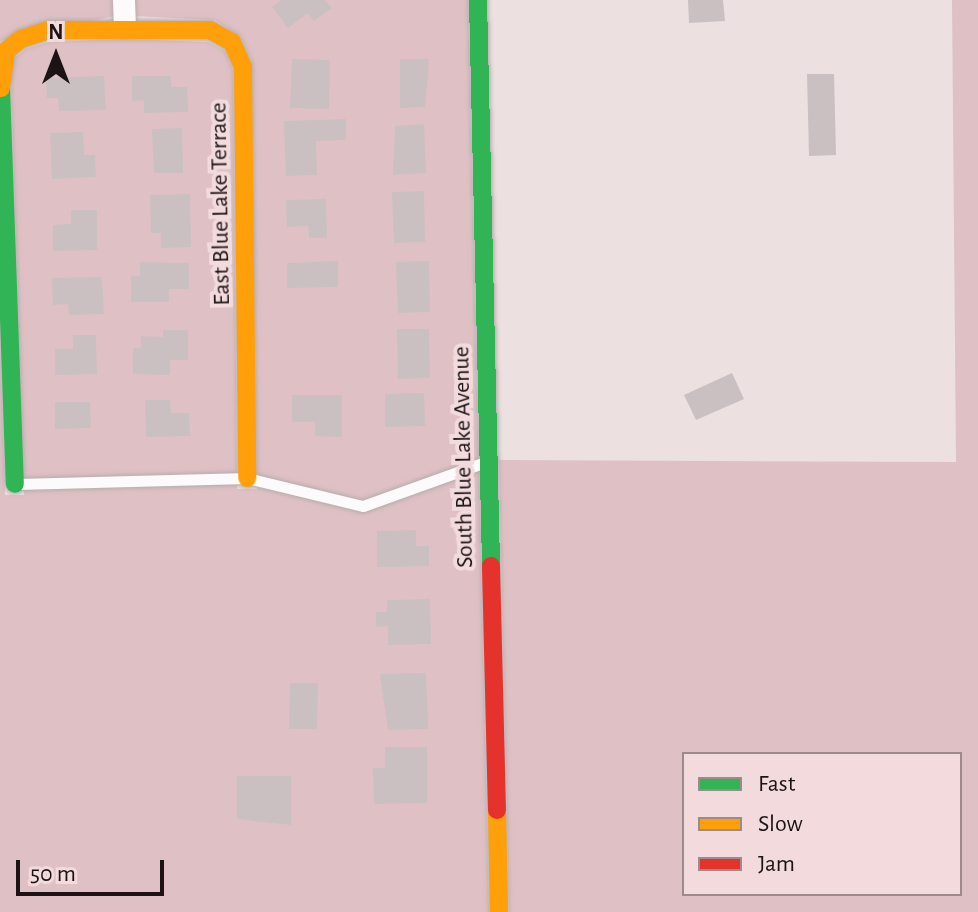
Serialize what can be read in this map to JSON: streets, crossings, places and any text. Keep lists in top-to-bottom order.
{
  "streets": {
    "street": ["East Blue Lake Terrace", "South Blue Lake Avenue"]
  },
  "legend": ["Fast", "Slow", "Jam"],
  "scale_bar": "50 m",
  "north": "top"
}
